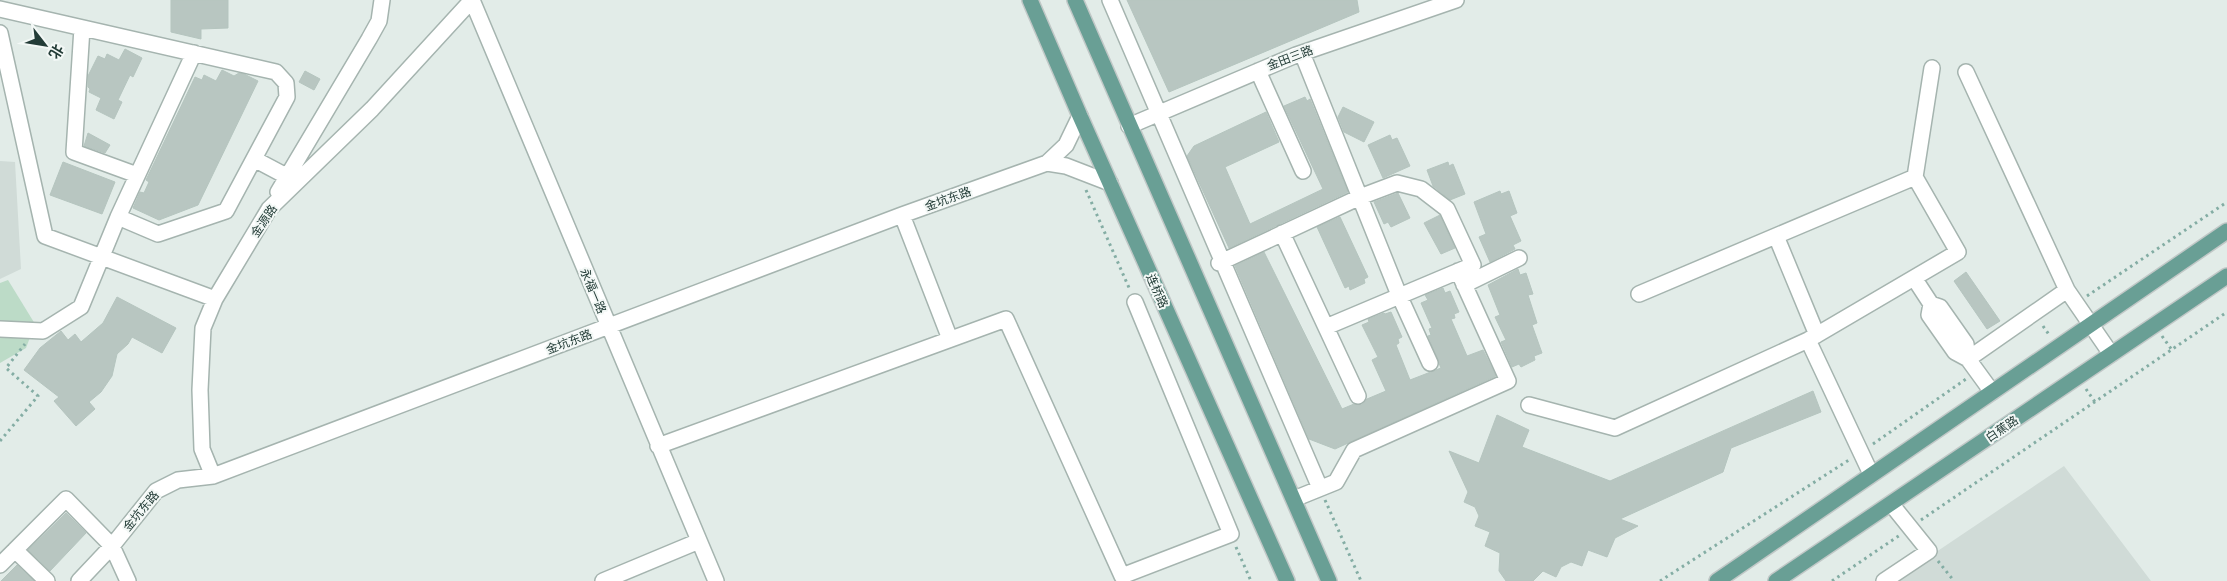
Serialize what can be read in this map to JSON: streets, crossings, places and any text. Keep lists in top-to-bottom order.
{
  "streets": {
    "main road": ["连桥路", "白蕉路"],
    "street": [
      "金田三路",
      "金坑东路",
      "金源路",
      "永福一路"
    ]
  },
  "crossings": [
    ["金坑东路", "金源路"],
    ["金坑东路", "永福一路"],
    ["金坑东路", "连桥路"],
    ["金源路", "永福一路"]
  ],
  "north": "bottom right"
}
